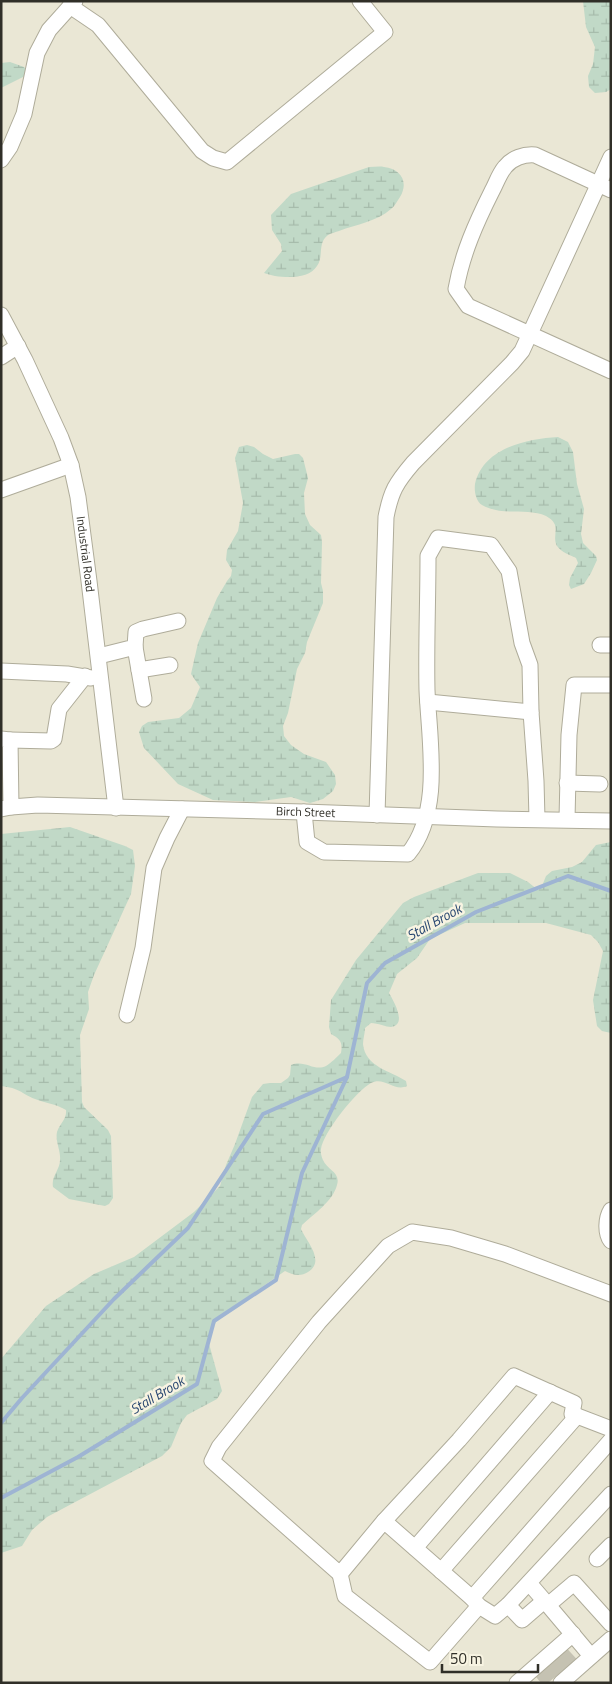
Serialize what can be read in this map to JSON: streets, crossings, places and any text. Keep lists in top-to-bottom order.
{
  "streets": {
    "street": ["Industrial Road", "Birch Street"]
  },
  "crossings": [
    ["Industrial Road", "Birch Street"]
  ],
  "water": ["Stall Brook"],
  "scale_bar": "50 m"
}
